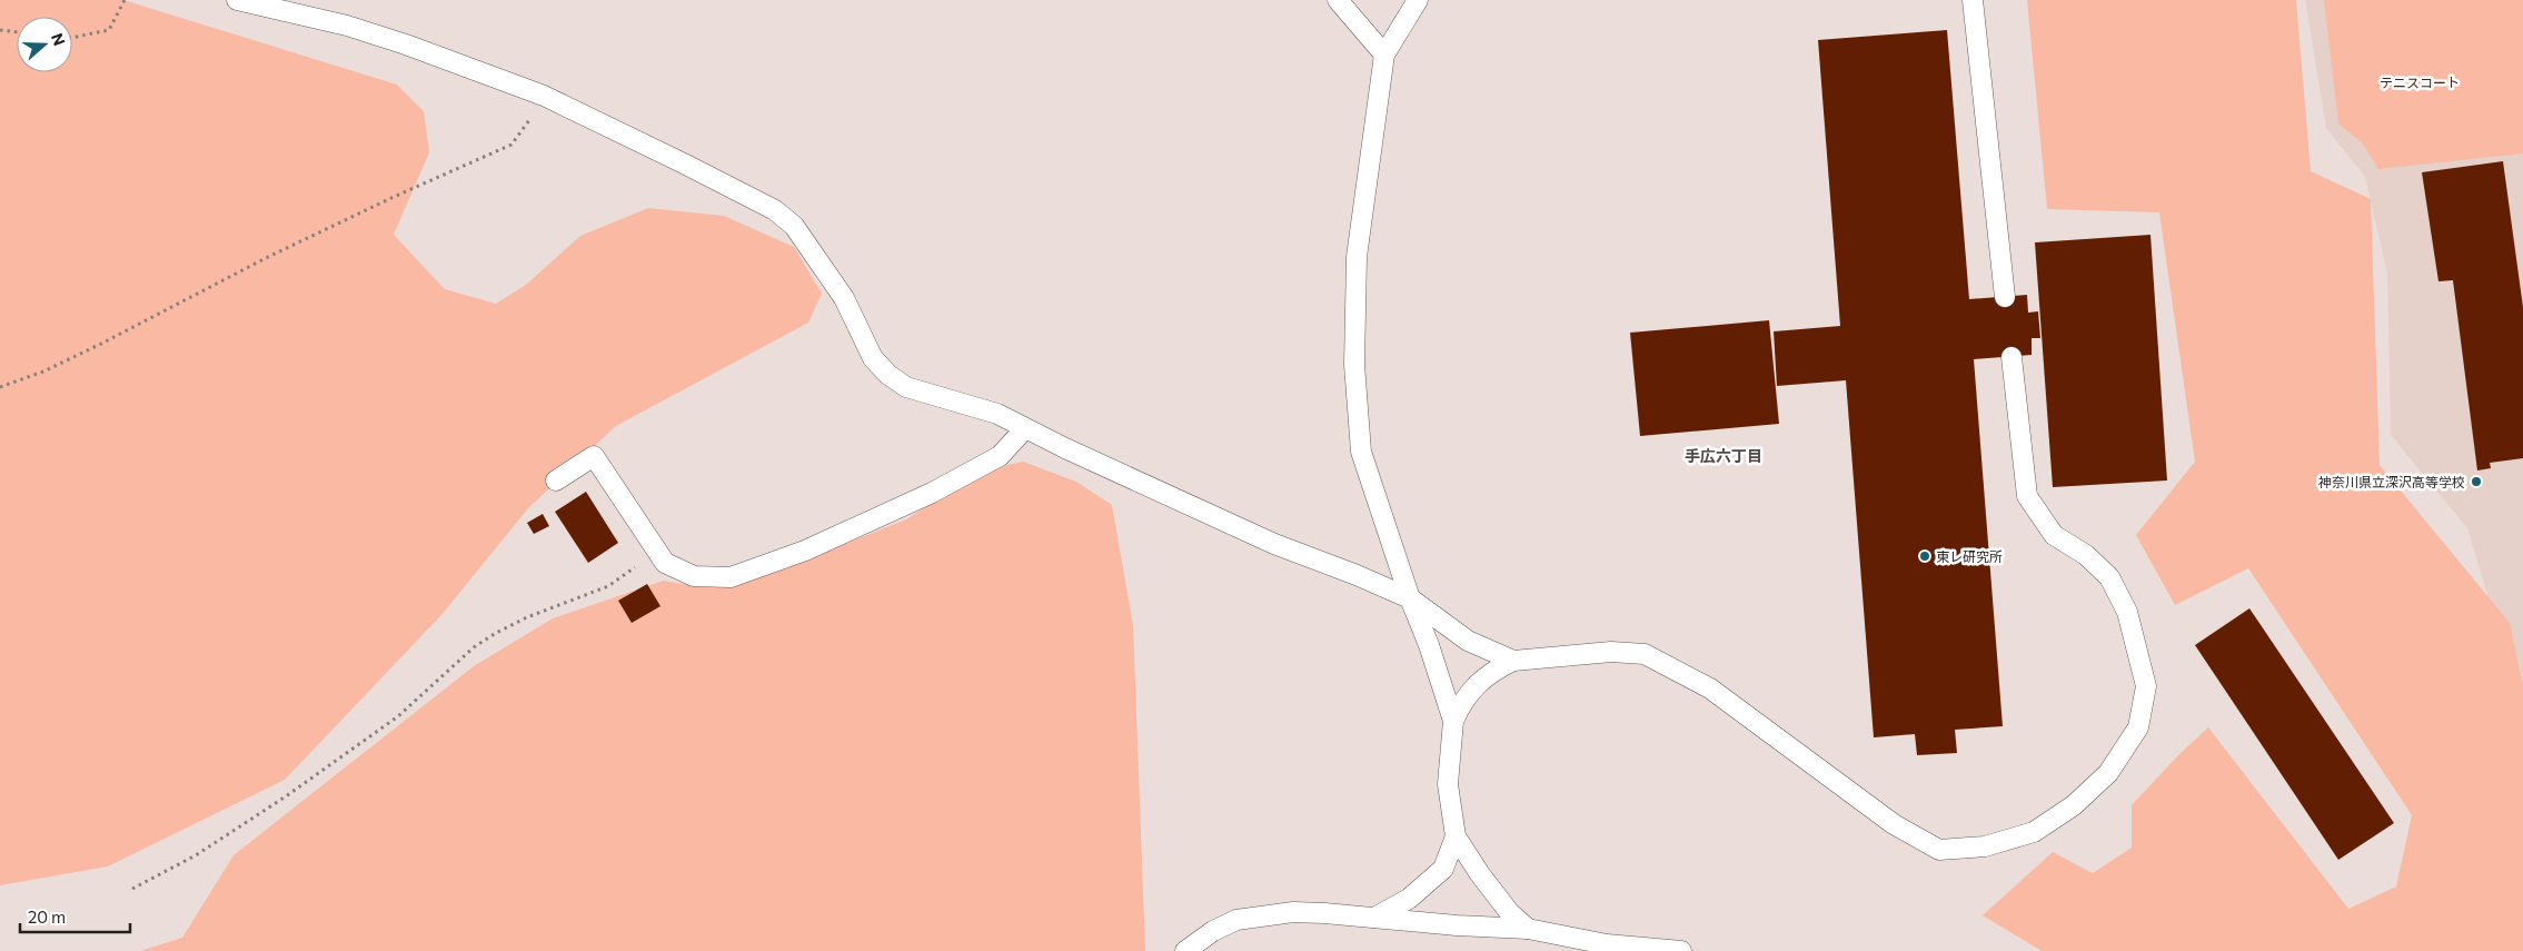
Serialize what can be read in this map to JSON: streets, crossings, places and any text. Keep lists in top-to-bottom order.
{
  "districts": ["手広六丁目"],
  "parks": ["テニスコート"],
  "places": ["神奈川県立深沢高等学校", "東レ研究所"],
  "scale_bar": "20 m",
  "north": "right"
}
